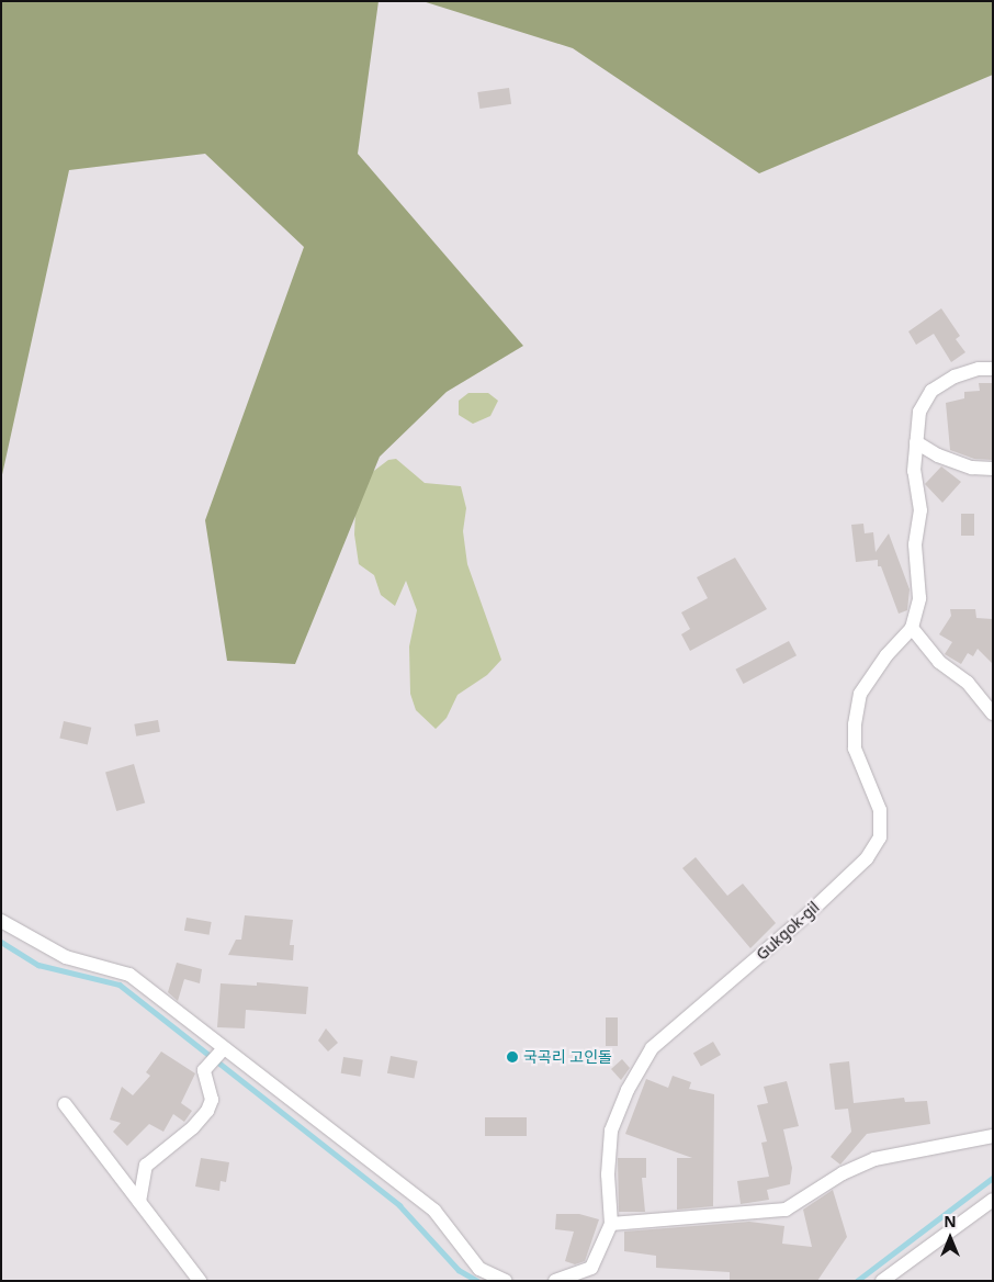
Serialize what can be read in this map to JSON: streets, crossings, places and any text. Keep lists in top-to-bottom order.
{
  "streets": {
    "street": ["Gukgok-gil"]
  },
  "places": ["국곡리 고인돌"],
  "north": "top"
}
